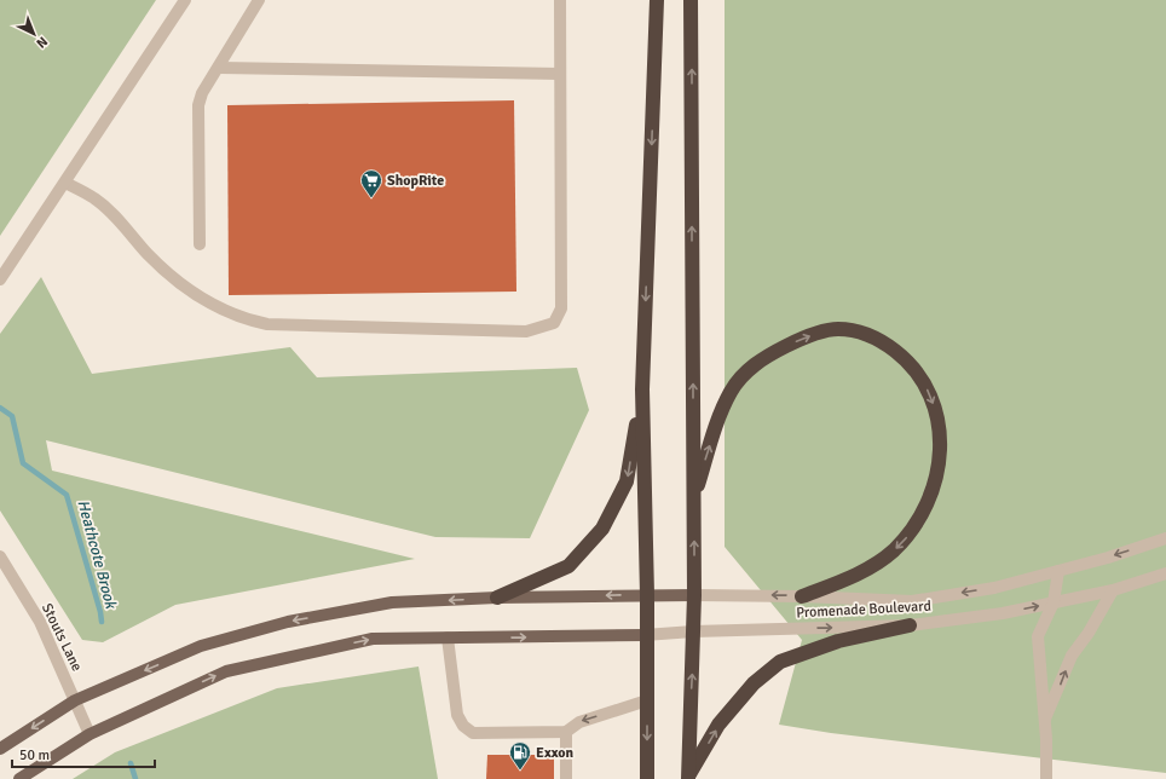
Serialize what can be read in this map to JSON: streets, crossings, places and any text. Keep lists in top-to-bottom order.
{
  "streets": {
    "street": ["Promenade Boulevard", "Stouts Lane"]
  },
  "water": ["Heathcote Brook"],
  "places": {
    "supermarket": ["ShopRite"],
    "fuel station": ["Exxon"]
  },
  "scale_bar": "50 m",
  "north": "bottom right"
}
